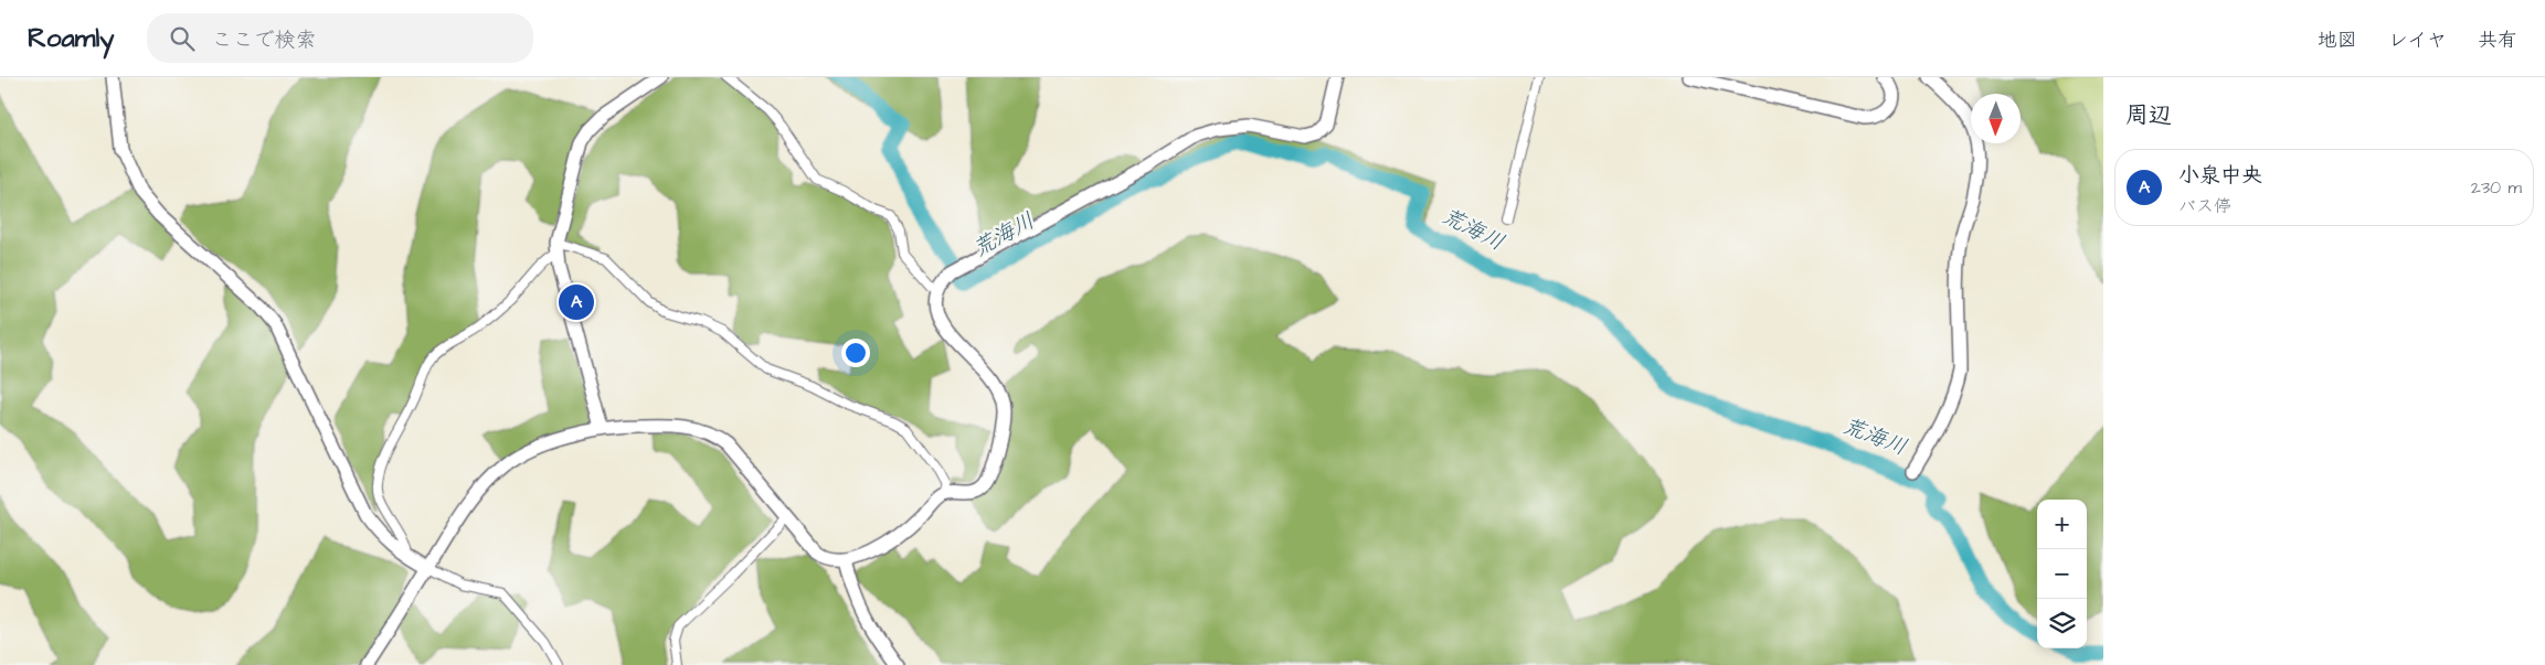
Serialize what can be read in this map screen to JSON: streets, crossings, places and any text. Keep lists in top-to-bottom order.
{
  "water": ["荒海川"],
  "north": "bottom",
  "page": {
    "header": "Roamly",
    "search": "ここで検索",
    "nav": ["地図", "レイヤ", "共有"],
    "heading": "周辺",
    "list": [
      {
        "mark": "A",
        "name": "小泉中央",
        "note": "バス停",
        "value": "230 m"
      }
    ],
    "pins": "A",
    "map_buttons": ["+", "−"]
  }
}
